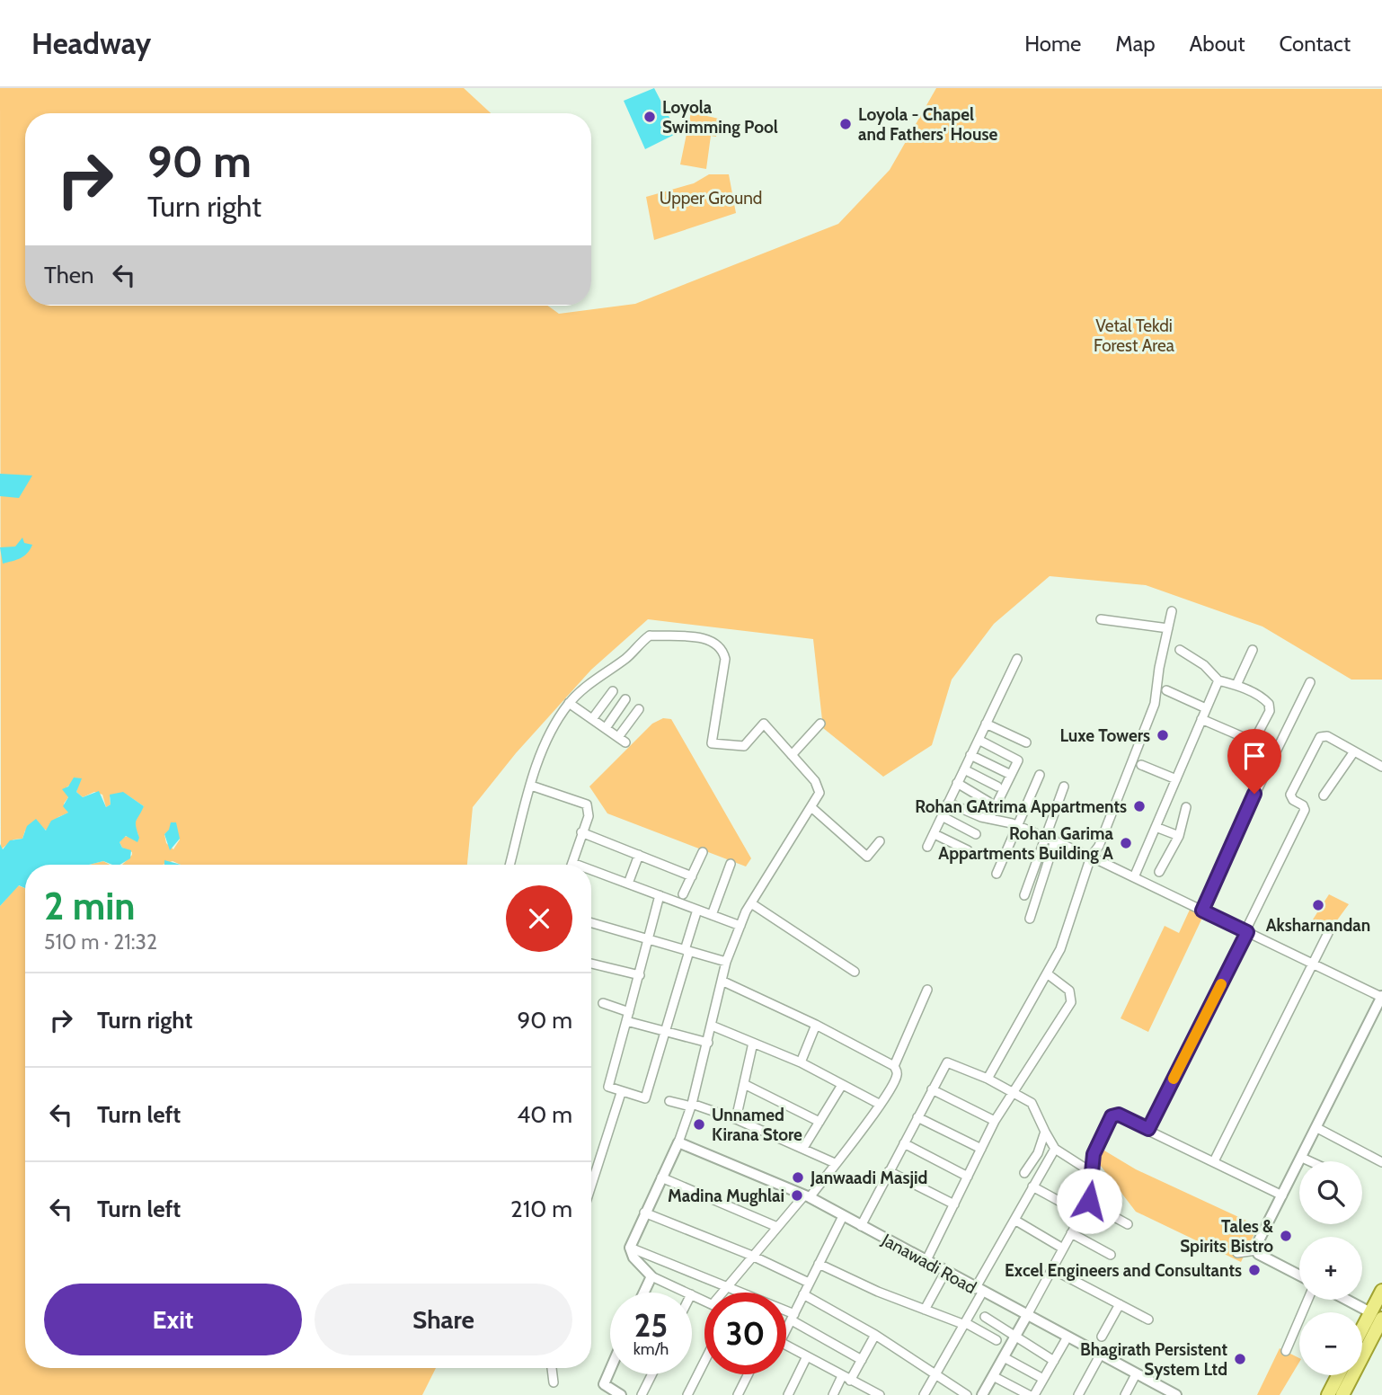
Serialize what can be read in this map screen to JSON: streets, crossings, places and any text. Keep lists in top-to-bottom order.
{
  "streets": {
    "street": ["Janawadi Road"]
  },
  "parks": ["Upper Ground", "Vetal Tekdi Forest Area"],
  "places": [
    "Loyola Swimming Pool",
    "Loyola - Chapel and Fathers' House",
    "Luxe Towers",
    "Rohan GAtrima Appartments",
    "Rohan Garima Appartments Building A",
    "Aksharnandan",
    "Unnamed Kirana Store",
    "Janwaadi Masjid",
    "Madina Mughlai",
    "Tales & Spirits Bistro",
    "Excel Engineers and Consultants",
    "Bhagirath Persistent System Ltd"
  ],
  "page": {
    "header": "Headway",
    "nav": [
      "Home",
      "Map",
      "About",
      "Contact"
    ],
    "turn": ["90 m", "Turn right"],
    "then": "Then",
    "heading": ["2 min", "510 m · 21:32"],
    "list": [
      {
        "name": "Turn right",
        "value": "90 m"
      },
      {
        "name": "Turn left",
        "value": "40 m"
      },
      {
        "name": "Turn left",
        "value": "210 m"
      }
    ],
    "map_buttons": ["+", "−"],
    "buttons": ["Exit", "Share"],
    "speed": "25 km/h",
    "limit": "30"
  }
}
